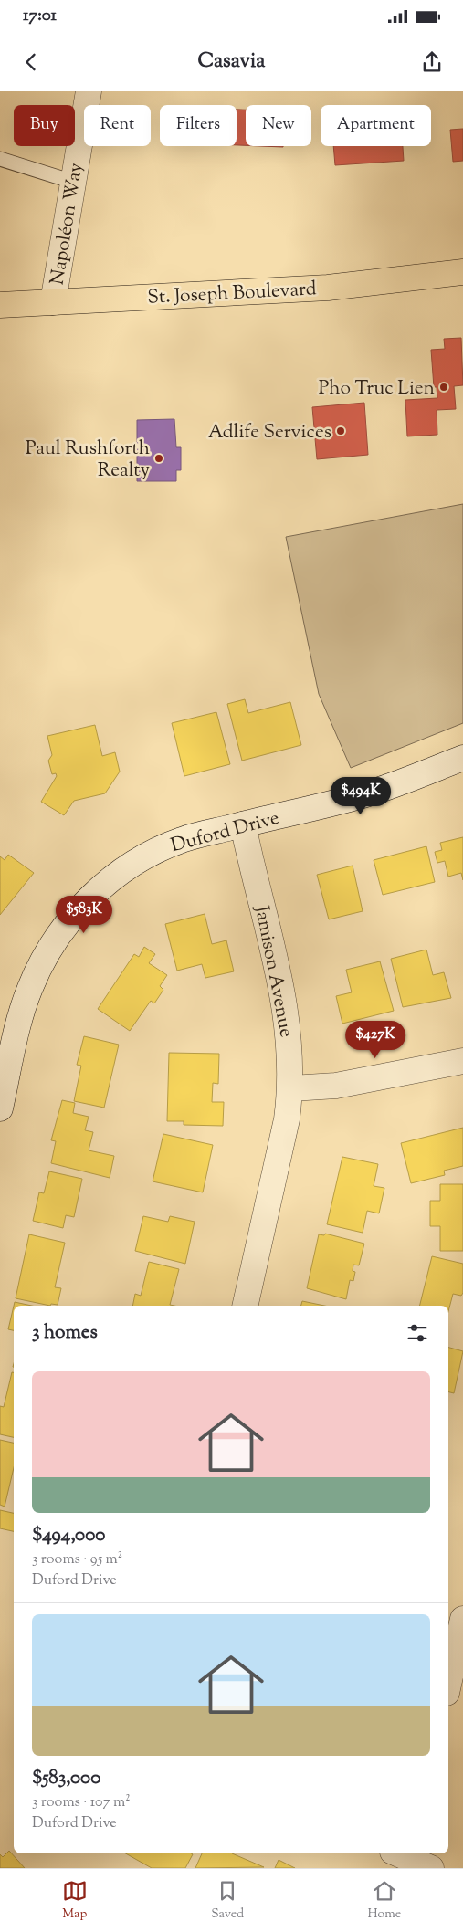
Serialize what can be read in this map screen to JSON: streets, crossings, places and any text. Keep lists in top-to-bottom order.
{
  "streets": {
    "main road": ["St. Joseph Boulevard"],
    "street": ["Napoléon Way", "Duford Drive", "Jamison Avenue"]
  },
  "crossings": [
    ["Napoléon Way", "St. Joseph Boulevard"],
    ["Duford Drive", "Jamison Avenue"]
  ],
  "places": ["Pho Truc Lien", "Adlife Services", "Paul Rushforth Realty"],
  "page": {
    "status": "17:01",
    "header": "Casavia",
    "chip": [
      "Buy",
      "Rent",
      "Filters",
      "New",
      "Apartment"
    ],
    "price": ["$494K", "$583K", "$427K"],
    "heading": "3 homes",
    "list": [
      {
        "name": "$494,000",
        "note": "3 rooms · 95 m² · Duford Drive"
      },
      {
        "name": "$583,000",
        "note": "3 rooms · 107 m² · Duford Drive"
      }
    ],
    "tabs": ["Map", "Saved", "Home"]
  }
}
